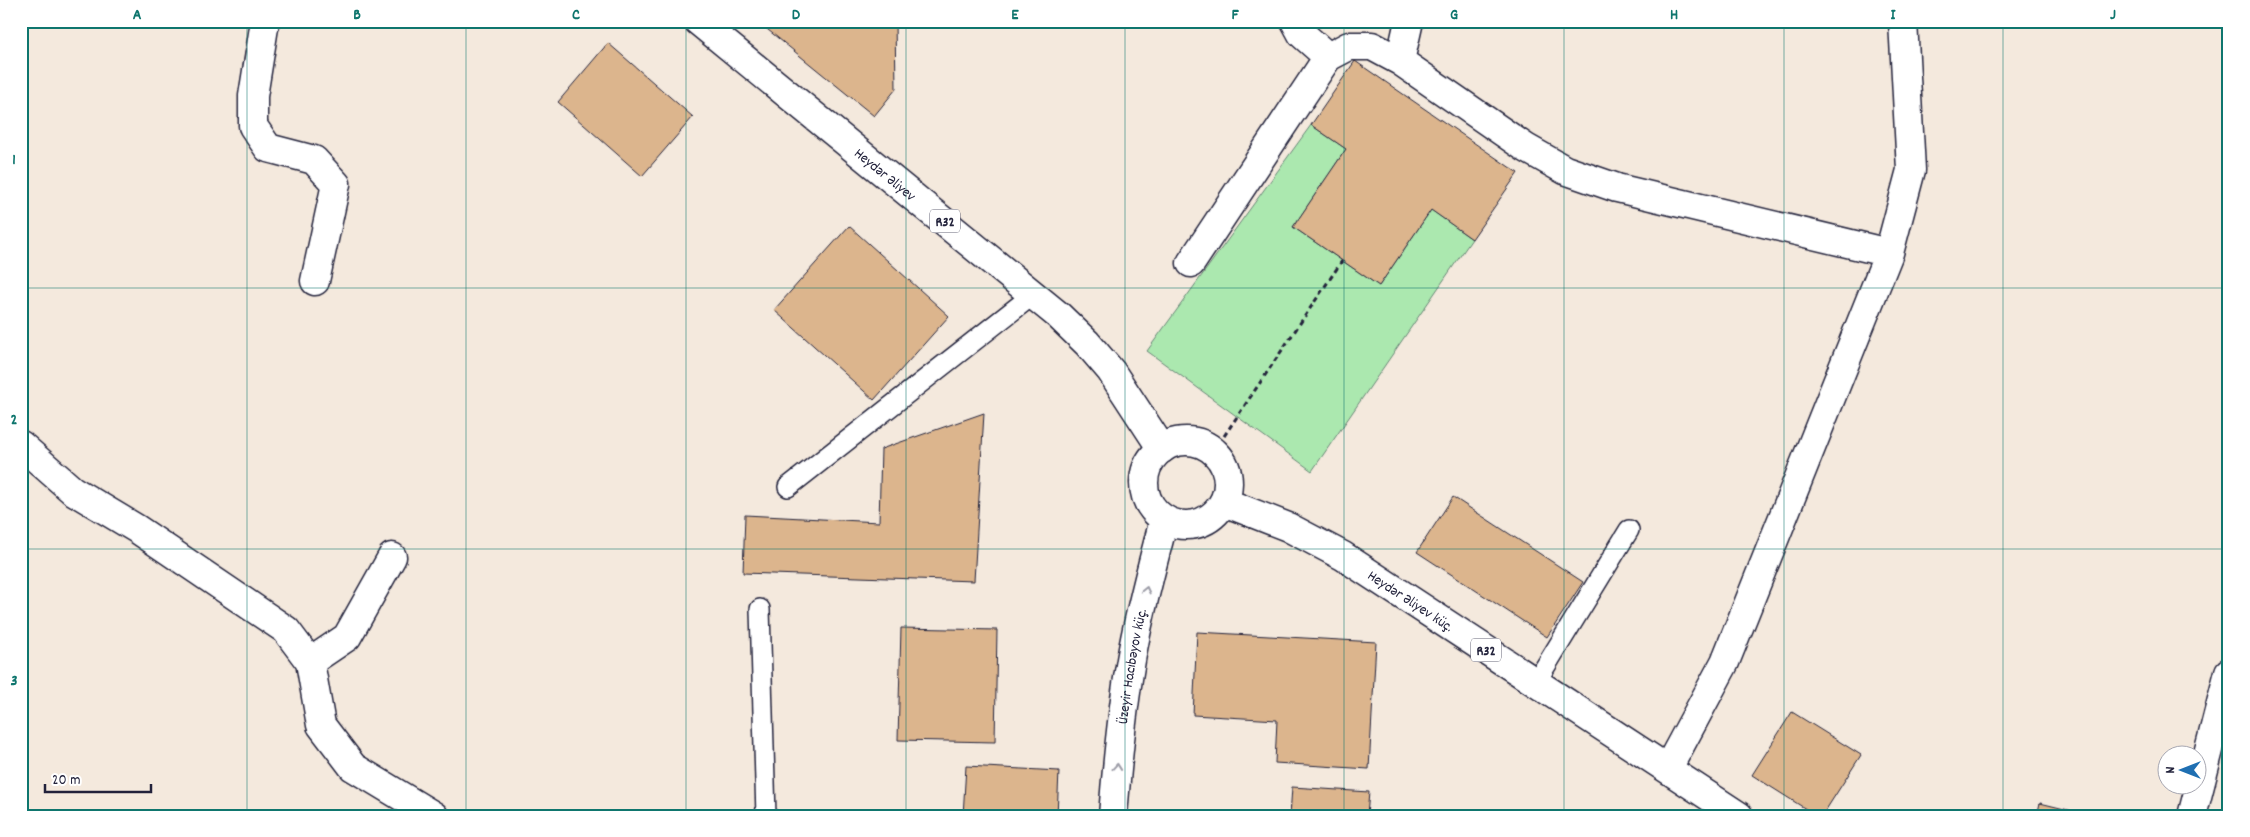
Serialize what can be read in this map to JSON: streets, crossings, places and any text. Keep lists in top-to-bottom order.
{
  "streets": {
    "street": [
      "Heydər Əliyev",
      "R32",
      "Heydər Əliyev küç.",
      "Üzeyir Hacıbəyov küç."
    ]
  },
  "crossings": [
    ["Heydər Əliyev", "Heydər Əliyev küç."],
    ["Heydər Əliyev", "Üzeyir Hacıbəyov küç."],
    ["Heydər Əliyev küç.", "Üzeyir Hacıbəyov küç."]
  ],
  "one_way": ["Üzeyir Hacıbəyov küç."],
  "scale_bar": "20 m",
  "north": "left",
  "grid": {
    "columns": [
      "A",
      "B",
      "C",
      "D",
      "E",
      "F",
      "G",
      "H",
      "I",
      "J"
    ],
    "rows": ["1", "2", "3"]
  }
}
